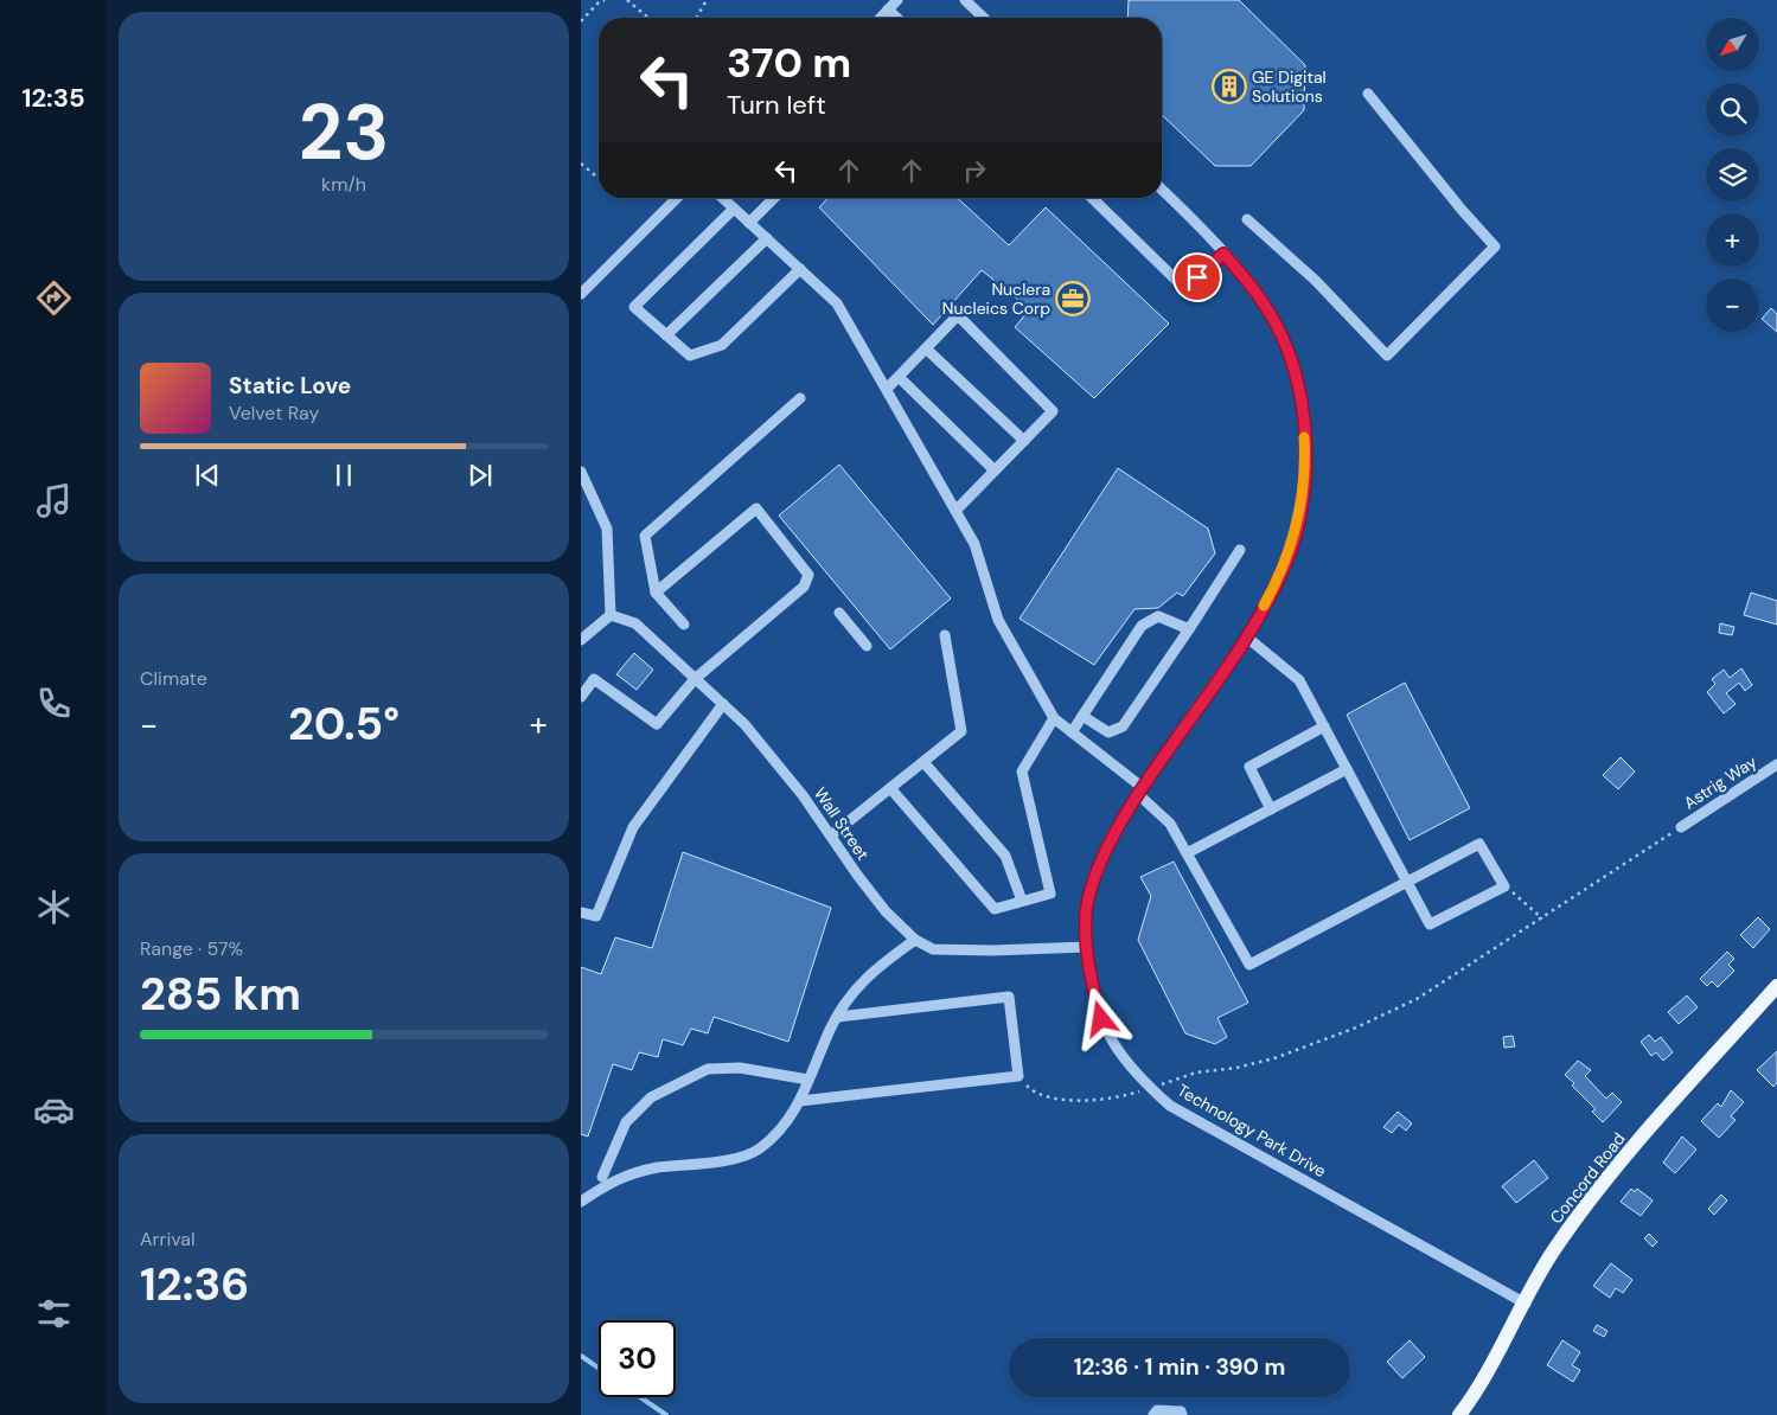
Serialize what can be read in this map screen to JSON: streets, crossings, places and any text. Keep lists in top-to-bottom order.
{
  "streets": {
    "main road": ["Concord Road"],
    "street": ["Astrig Way", "Wall Street", "Technology Park Drive"]
  },
  "crossings": [
    ["Wall Street", "Technology Park Drive"],
    ["Technology Park Drive", "Concord Road"]
  ],
  "places": {
    "building": ["GE Digital Solutions"],
    "office": ["Nuclera Nucleics Corp"]
  },
  "north": "bottom left",
  "page": {
    "tabs": "12:35",
    "tile": [
      ["23", "km/h"],
      "Climate",
      ["Range · 57%", "285 km"],
      ["Arrival", "12:36"]
    ],
    "map_buttons": ["+", "−"],
    "turn": ["370 m", "Turn left"],
    "song": ["Static Love", "Velvet Ray"],
    "heat": ["−", "20.5°", "+"],
    "limit": "30",
    "trip": "12:36 · 1 min · 390 m"
  }
}
